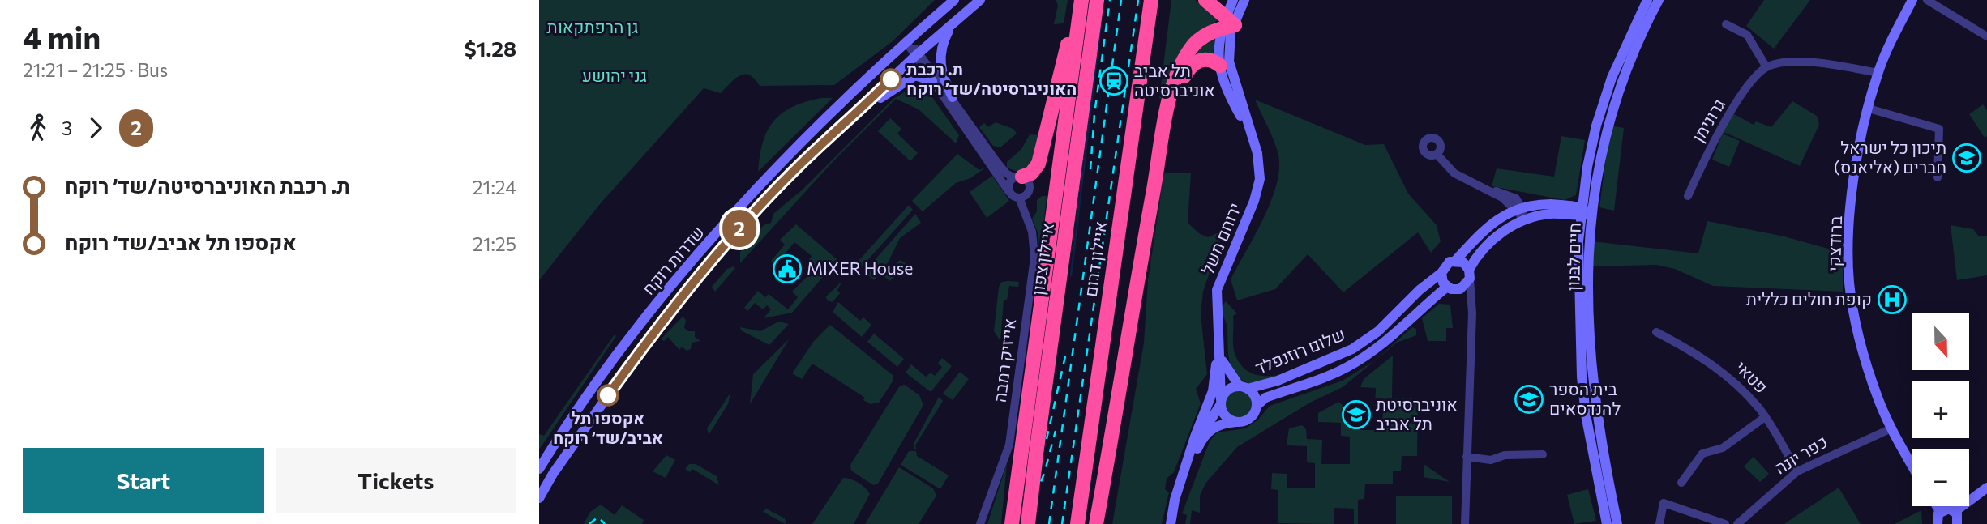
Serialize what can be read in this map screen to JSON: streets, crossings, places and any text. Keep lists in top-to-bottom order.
{
  "streets": {
    "highway": ["איילון צפון", "איילון דרום"],
    "main road": [
      "ירוחם משל",
      "ברודצקי",
      "חיים לבנון",
      "שדרות רוקח",
      "שלום רוזנפלד"
    ],
    "street": [
      "גרונימן",
      "אייזיק רמבה",
      "פטאי",
      "כפר יונה"
    ]
  },
  "crossings": [
    ["ירוחם משל", "שלום רוזנפלד"],
    ["ברודצקי", "כפר יונה"],
    ["פטאי", "כפר יונה"]
  ],
  "parks": ["גן הרפתקאות", "גני יהושע"],
  "places": {
    "other": ["ת. רכבת האוניברסיטה/שד׳ רוקח", "אקספו תל אביב/שד׳ רוקח"],
    "station": ["תל אביב אוניברסיטה"],
    "school or university": ["תיכון כל ישראל חברים (אליאנס)", "בית הספר להנדסאים", "אוניברסיטת תל אביב"],
    "public building": ["MIXER House"],
    "hospital": ["קופת חולים כללית"]
  },
  "lines": ["bus line 2"],
  "north": "bottom",
  "page": {
    "heading": ["4 min", "21:21 – 21:25 · Bus", "$1.28"],
    "on_map": "2",
    "legs": ["3", "2"],
    "list": [
      {
        "name": "ת. רכבת האוניברסיטה/שד׳ רוקח",
        "value": "21:24"
      },
      {
        "name": "אקספו תל אביב/שד׳ רוקח",
        "value": "21:25"
      }
    ],
    "map_buttons": ["+", "−"],
    "buttons": ["Start", "Tickets"]
  }
}
